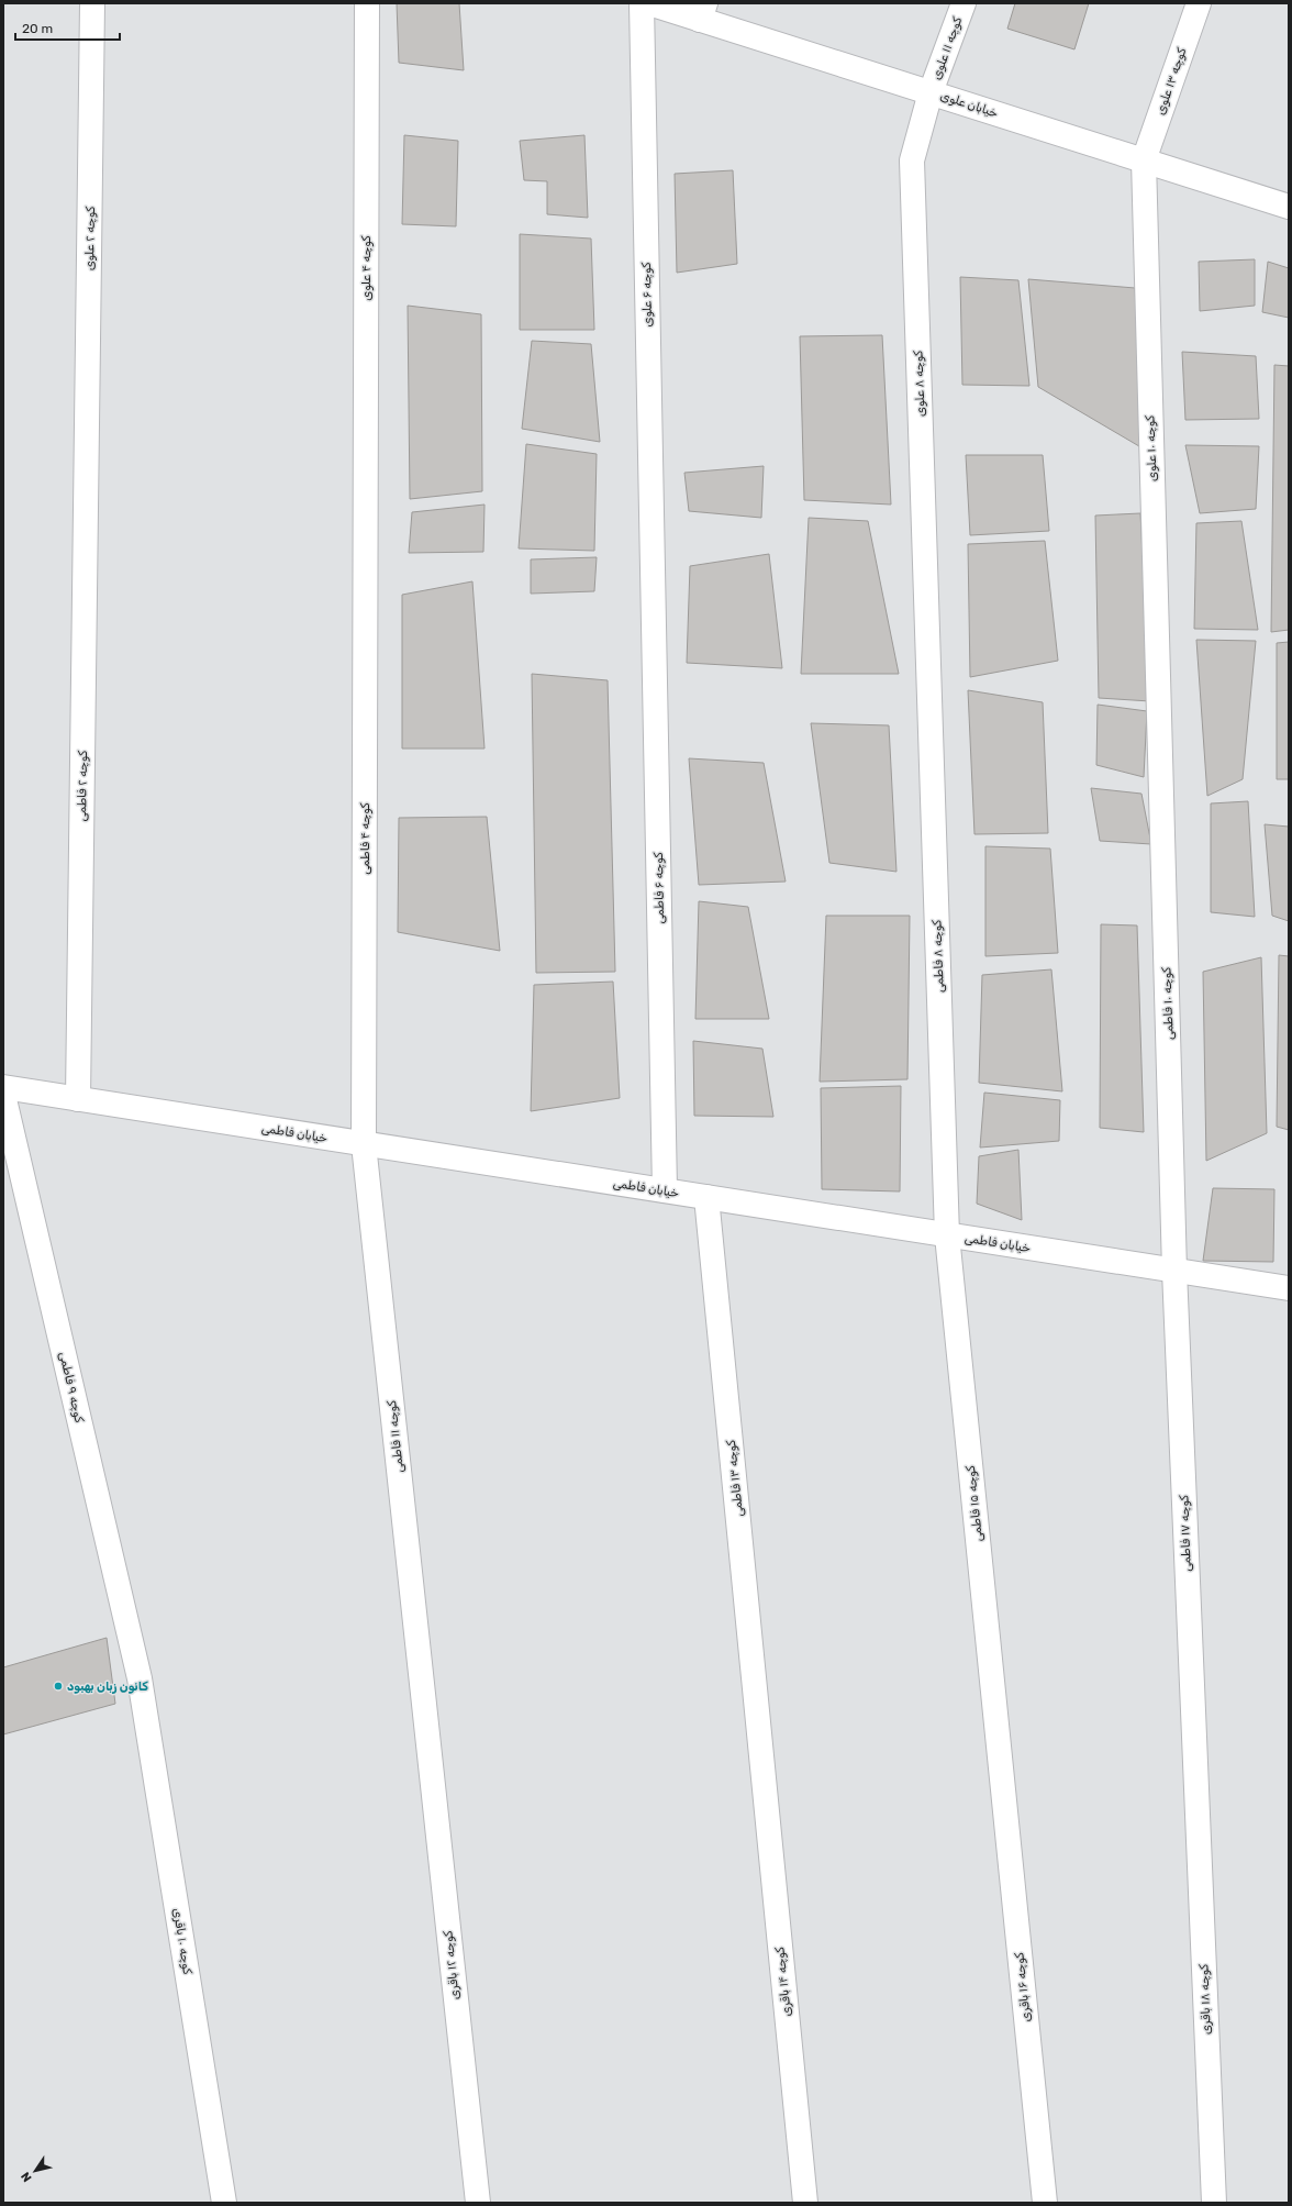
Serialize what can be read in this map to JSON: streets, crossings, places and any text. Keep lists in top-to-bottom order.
{
  "streets": {
    "street": [
      "کوچه ۱۱ علوی",
      "کوچه ۱۳ علوی",
      "خیابان علوی",
      "کوچه ۲ علوی",
      "کوچه ۴ علوی",
      "کوچه ۶ علوی",
      "کوچه ۸ علوی",
      "کوچه ۱۰ علوی",
      "کوچه ۲ فاطمی",
      "کوچه ۴ فاطمی",
      "کوچه ۶ فاطمی",
      "کوچه ۸ فاطمی",
      "کوچه ۱۰ فاطمی",
      "خیابان فاطمی",
      "کوچه ۹ فاطمی",
      "کوچه ۱۱ فاطمی",
      "کوچه ۱۳ فاطمی",
      "کوچه ۱۵ فاطمی",
      "کوچه ۱۷ فاطمی",
      "کوچه ۱۰ باقری",
      "کوچه ۱۲ باقری",
      "کوچه ۱۴ باقری",
      "کوچه ۱۶ باقری",
      "کوچه ۱۸ باقری"
    ]
  },
  "crossings": [
    ["کوچه ۱۱ علوی", "خیابان علوی"],
    ["کوچه ۱۱ علوی", "کوچه ۸ علوی"],
    ["کوچه ۱۳ علوی", "خیابان علوی"],
    ["کوچه ۱۳ علوی", "کوچه ۱۰ علوی"],
    ["خیابان علوی", "کوچه ۸ علوی"],
    ["خیابان علوی", "کوچه ۱۰ علوی"],
    ["کوچه ۲ علوی", "کوچه ۲ فاطمی"],
    ["کوچه ۴ علوی", "کوچه ۴ فاطمی"],
    ["کوچه ۶ علوی", "کوچه ۶ فاطمی"],
    ["کوچه ۸ علوی", "کوچه ۸ فاطمی"],
    ["کوچه ۱۰ علوی", "کوچه ۱۰ فاطمی"],
    ["کوچه ۲ فاطمی", "خیابان فاطمی"],
    ["کوچه ۴ فاطمی", "خیابان فاطمی"],
    ["کوچه ۴ فاطمی", "کوچه ۱۱ فاطمی"],
    ["کوچه ۶ فاطمی", "خیابان فاطمی"],
    ["کوچه ۸ فاطمی", "خیابان فاطمی"],
    ["کوچه ۸ فاطمی", "کوچه ۱۵ فاطمی"],
    ["کوچه ۱۰ فاطمی", "خیابان فاطمی"],
    ["کوچه ۱۰ فاطمی", "کوچه ۱۷ فاطمی"],
    ["خیابان فاطمی", "کوچه ۱۱ فاطمی"],
    ["خیابان فاطمی", "کوچه ۱۳ فاطمی"],
    ["خیابان فاطمی", "کوچه ۱۵ فاطمی"],
    ["خیابان فاطمی", "کوچه ۱۷ فاطمی"],
    ["کوچه ۹ فاطمی", "کوچه ۱۰ باقری"],
    ["کوچه ۱۱ فاطمی", "کوچه ۱۲ باقری"],
    ["کوچه ۱۳ فاطمی", "کوچه ۱۴ باقری"],
    ["کوچه ۱۵ فاطمی", "کوچه ۱۶ باقری"],
    ["کوچه ۱۷ فاطمی", "کوچه ۱۸ باقری"]
  ],
  "places": ["کانون زبان بهبود"],
  "scale_bar": "20 m",
  "north": "bottom left"
}
